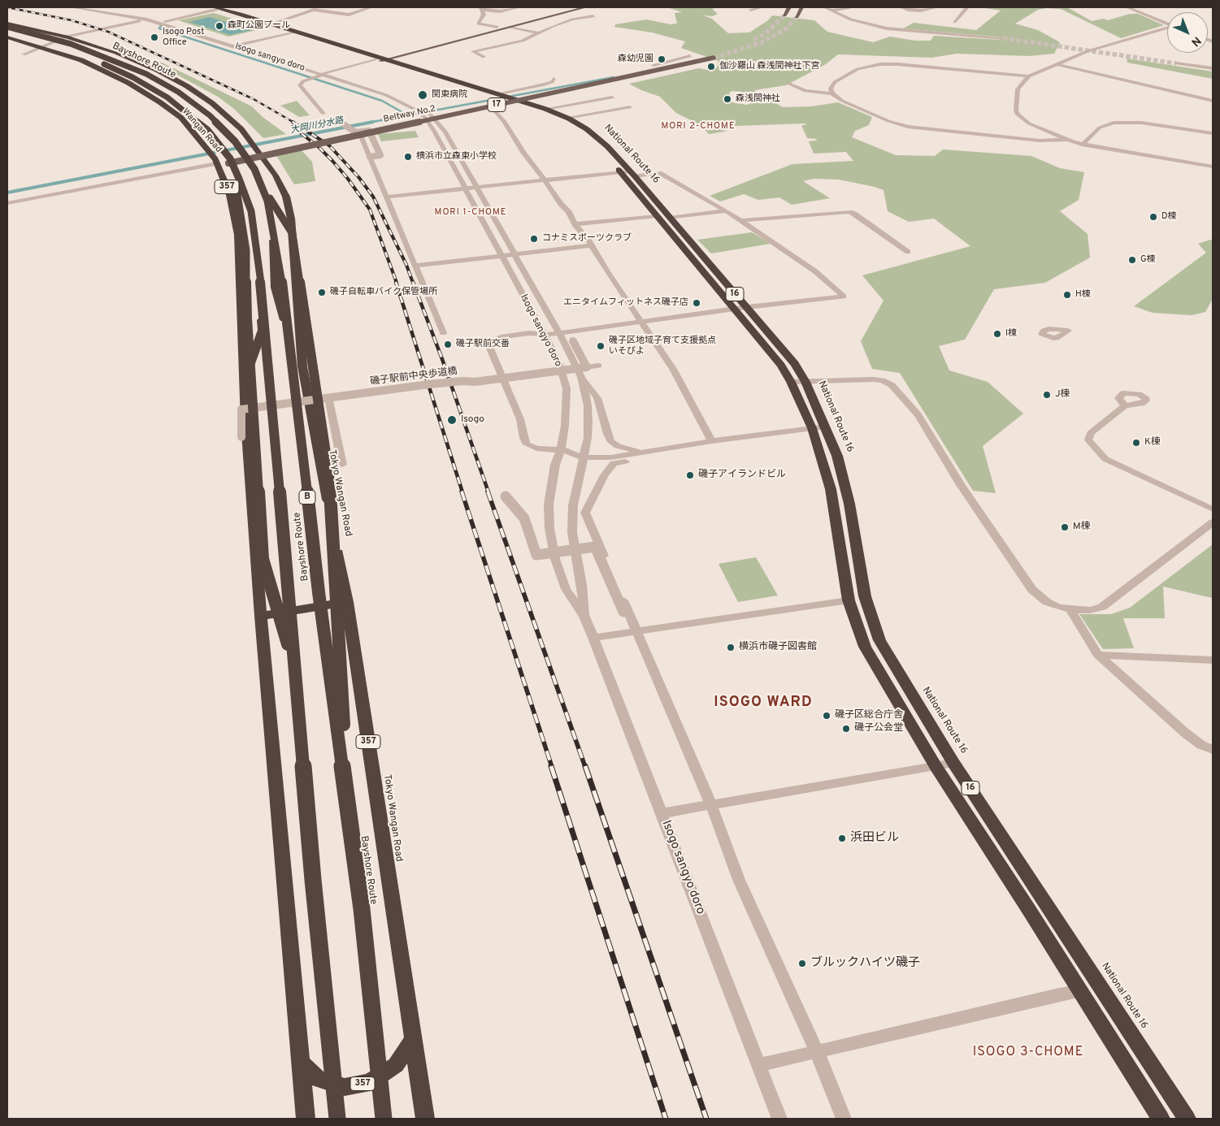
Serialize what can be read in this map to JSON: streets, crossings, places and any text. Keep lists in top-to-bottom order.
{
  "streets": {
    "highway": [
      "Bayshore Route",
      "Wangan Road",
      "National Route 16",
      "357",
      "16",
      "Tokyo Wangan Road",
      "B"
    ],
    "main road": ["17", "Beltway No.2"],
    "street": ["Isogo sangyo doro", "磯子駅前中央歩道橋"]
  },
  "crossings": [
    ["Beltway No.2", "Tokyo Wangan Road"],
    ["Wangan Road", "357"],
    ["357", "Tokyo Wangan Road"]
  ],
  "districts": [
    "MORI 2-CHOME",
    "MORI 1-CHOME",
    "ISOGO WARD",
    "ISOGO 3-CHOME"
  ],
  "water": ["大岡川分水路"],
  "places": [
    "森町公園プール",
    "Isogo Post Office",
    "森幼児園",
    "伽沙羅山 森浅間神社下宮",
    "関東病院",
    "森浅間神社",
    "横浜市立森東小学校",
    "D棟",
    "コナミスポーツクラブ",
    "G棟",
    "磯子自転車バイク保管場所",
    "H棟",
    "エニタイムフィットネス磯子店",
    "I棟",
    "磯子駅前交番",
    "磯子区地域子育て支援拠点 いそぴよ",
    "J棟",
    "Isogo",
    "K棟",
    "磯子アイランドビル",
    "M棟",
    "横浜市磯子図書館",
    "磯子区総合庁舎",
    "磯子公会堂",
    "浜田ビル",
    "ブルックハイツ磯子"
  ],
  "north": "bottom right"
}
